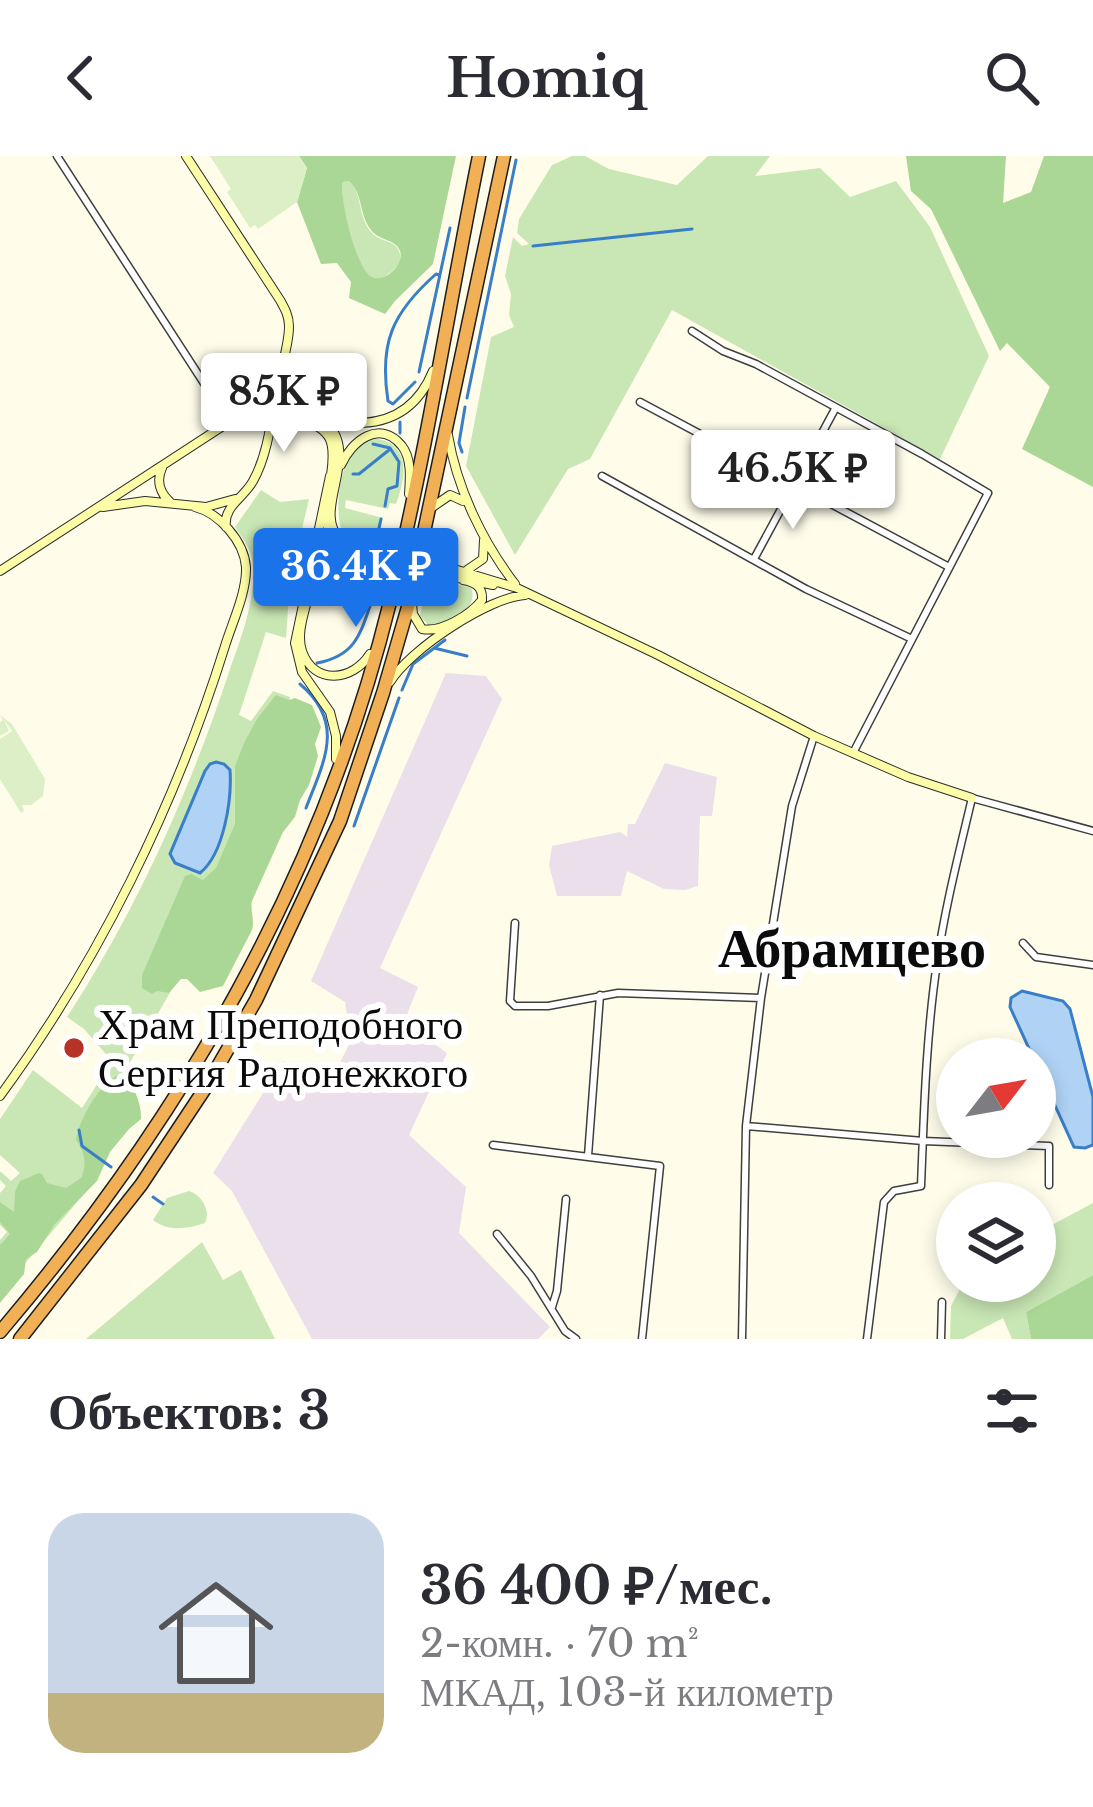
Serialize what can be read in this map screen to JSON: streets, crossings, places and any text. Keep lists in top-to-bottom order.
{
  "districts": ["Абрамцево"],
  "places": ["Храм Преподобного Сергия Радонежкого"],
  "north": "top right",
  "page": {
    "header": "Homiq",
    "price": ["85K ₽", "46.5K ₽", "36.4K ₽"],
    "heading": "Объектов: 3",
    "list": [
      {
        "name": "36 400 ₽/мес.",
        "note": "2-комн. · 70 m² · МКАД, 103-й километр"
      }
    ]
  }
}
